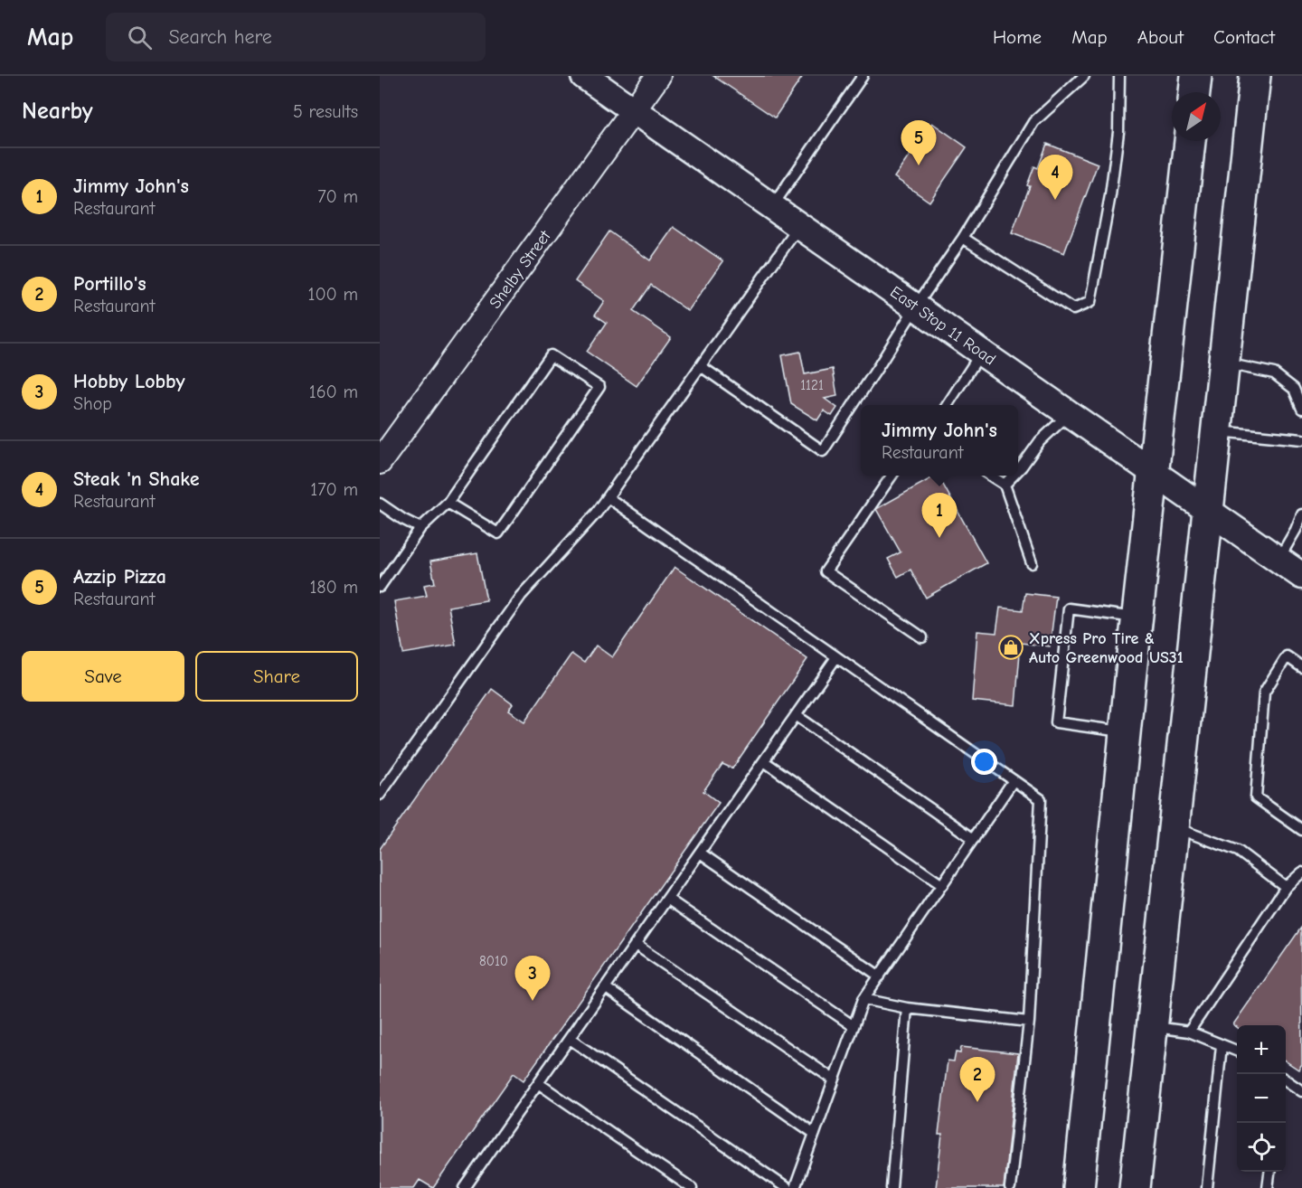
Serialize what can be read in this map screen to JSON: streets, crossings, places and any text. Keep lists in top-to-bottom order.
{
  "streets": {
    "main road": ["East Stop 11 Road"],
    "street": ["Shelby Street"]
  },
  "crossings": [
    ["Shelby Street", "East Stop 11 Road"]
  ],
  "places": {
    "shop": ["Xpress Pro Tire & Auto Greenwood US31"]
  },
  "house_numbers": ["1121", "8010"],
  "north": "top right",
  "page": {
    "header": "Map",
    "search": "Search here",
    "nav": [
      "Home",
      "Map",
      "About",
      "Contact"
    ],
    "heading": ["Nearby", "5 results"],
    "pins": [
      "5",
      "4",
      "1",
      "3",
      "2"
    ],
    "list": [
      {
        "mark": "1",
        "name": "Jimmy John's",
        "note": "Restaurant",
        "value": "70 m"
      },
      {
        "mark": "2",
        "name": "Portillo's",
        "note": "Restaurant",
        "value": "100 m"
      },
      {
        "mark": "3",
        "name": "Hobby Lobby",
        "note": "Shop",
        "value": "160 m"
      },
      {
        "mark": "4",
        "name": "Steak 'n Shake",
        "note": "Restaurant",
        "value": "170 m"
      },
      {
        "mark": "5",
        "name": "Azzip Pizza",
        "note": "Restaurant",
        "value": "180 m"
      }
    ],
    "popup": ["Jimmy John's", "Restaurant"],
    "buttons": ["Save", "Share"],
    "map_buttons": ["+", "−"]
  }
}
